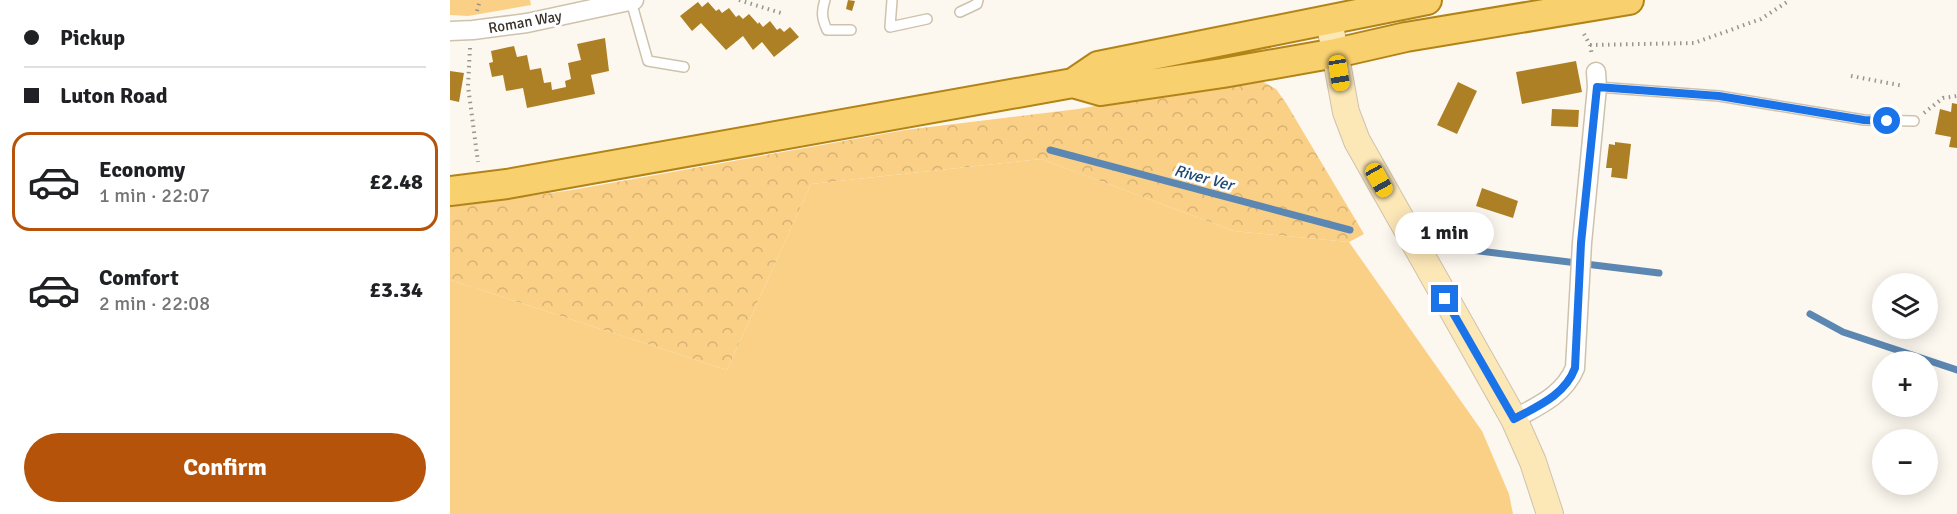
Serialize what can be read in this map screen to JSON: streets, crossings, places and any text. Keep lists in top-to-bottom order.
{
  "streets": {
    "street": ["Roman Way"]
  },
  "water": ["River Ver"],
  "page": {
    "banner": ["Pickup", "Luton Road"],
    "list": [
      {
        "name": "Economy",
        "note": "1 min · 22:07",
        "value": "£2.48"
      },
      {
        "name": "Comfort",
        "note": "2 min · 22:08",
        "value": "£3.34"
      }
    ],
    "bubble": "1 min",
    "map_buttons": ["+", "−"],
    "buttons": "Confirm"
  }
}
